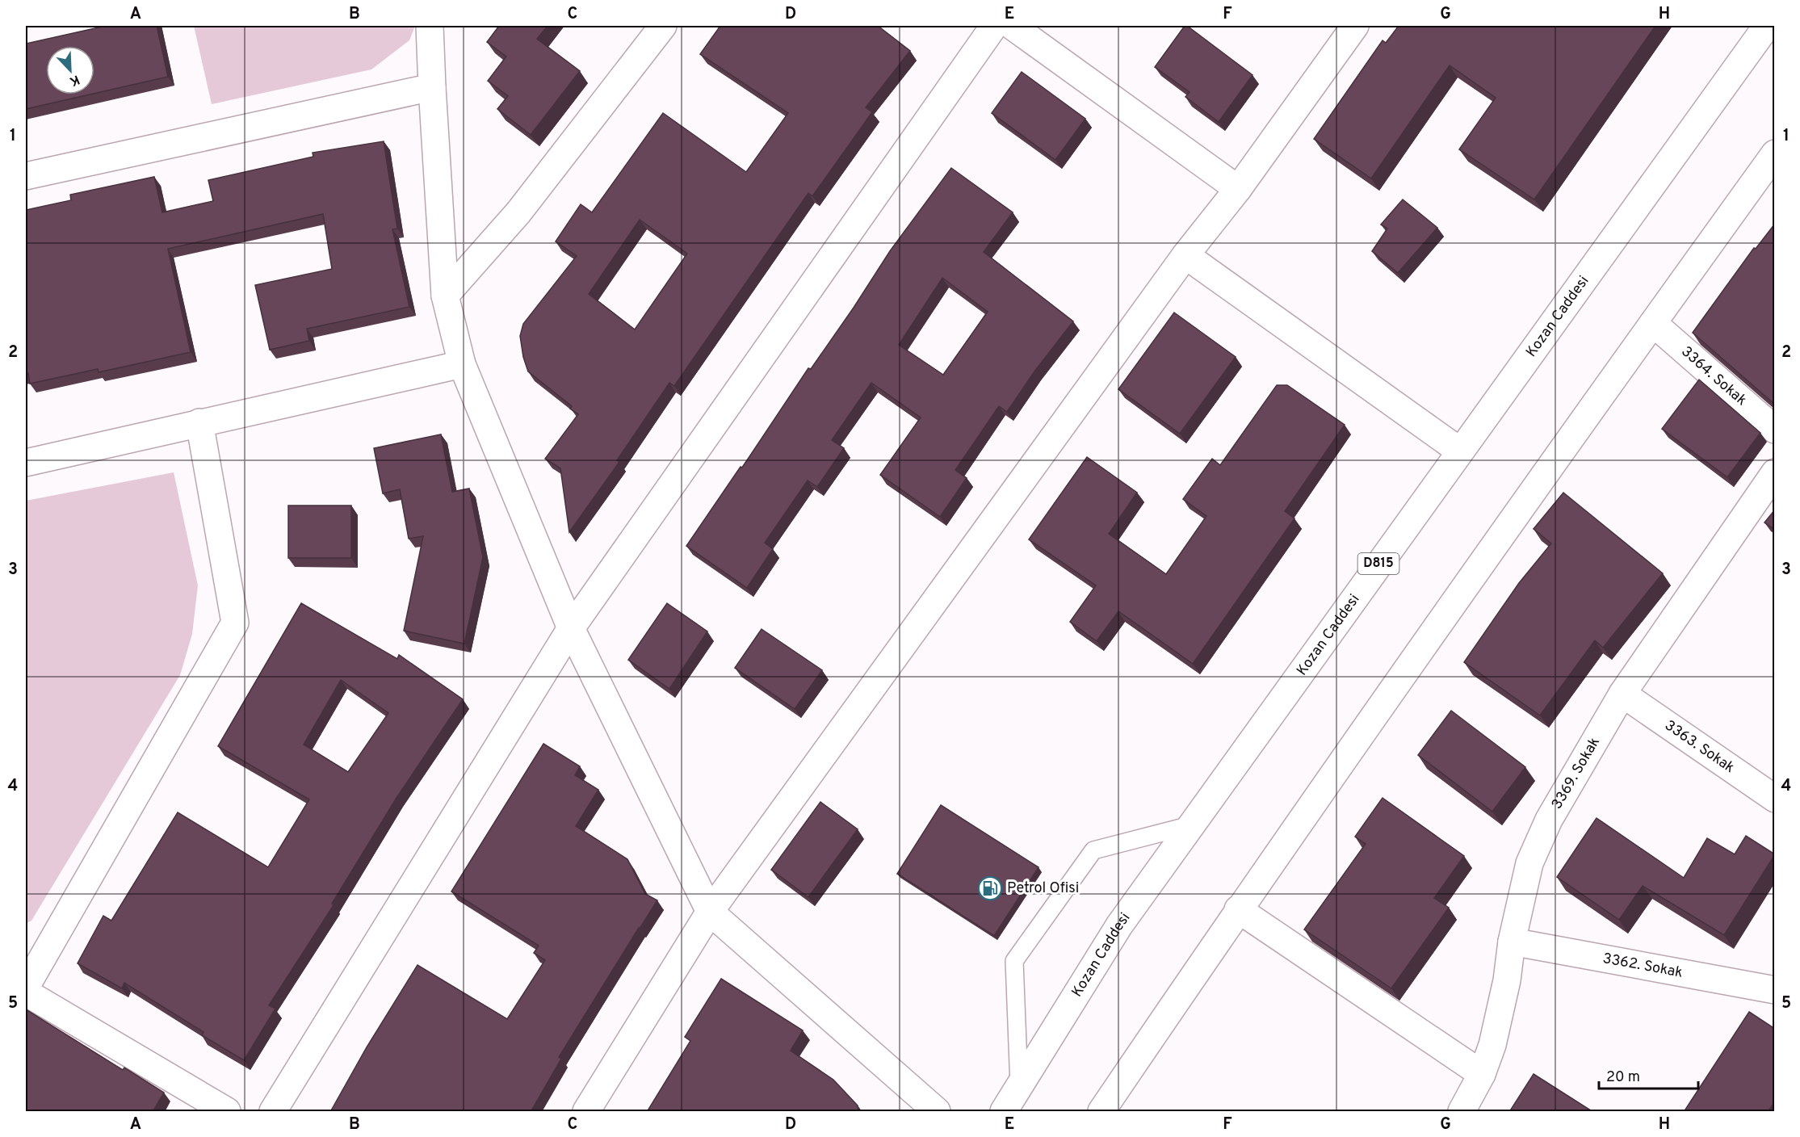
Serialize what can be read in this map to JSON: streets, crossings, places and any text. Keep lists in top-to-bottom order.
{
  "streets": {
    "main road": [
      "Kozan Caddesi",
      "3364. Sokak",
      "D815",
      "3363. Sokak",
      "3369. Sokak",
      "3362. Sokak"
    ]
  },
  "crossings": [
    ["3363. Sokak", "3369. Sokak"],
    ["3369. Sokak", "3362. Sokak"]
  ],
  "places": {
    "fuel station": ["Petrol Ofisi"]
  },
  "scale_bar": "20 m",
  "north": "bottom right",
  "grid": {
    "columns": [
      "A",
      "B",
      "C",
      "D",
      "E",
      "F",
      "G",
      "H"
    ],
    "rows": [
      "1",
      "2",
      "3",
      "4",
      "5"
    ]
  }
}
